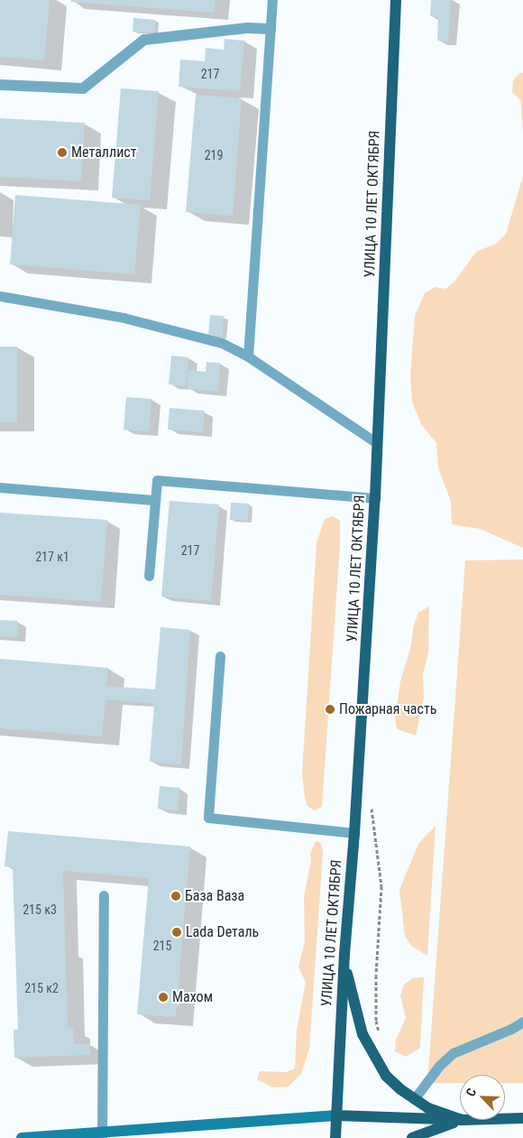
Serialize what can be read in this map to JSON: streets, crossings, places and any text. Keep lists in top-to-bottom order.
{
  "streets": {
    "main road": ["УЛИЦА 10 ЛЕТ ОКТЯБРЯ"]
  },
  "places": [
    "Металлист",
    "Пожарная часть",
    "База Ваза",
    "Lada Dеталь",
    "Махом"
  ],
  "house_numbers": [
    "217",
    "219",
    "217",
    "217 к1",
    "215 к3",
    "215",
    "215 к2"
  ],
  "north": "top left"
}
